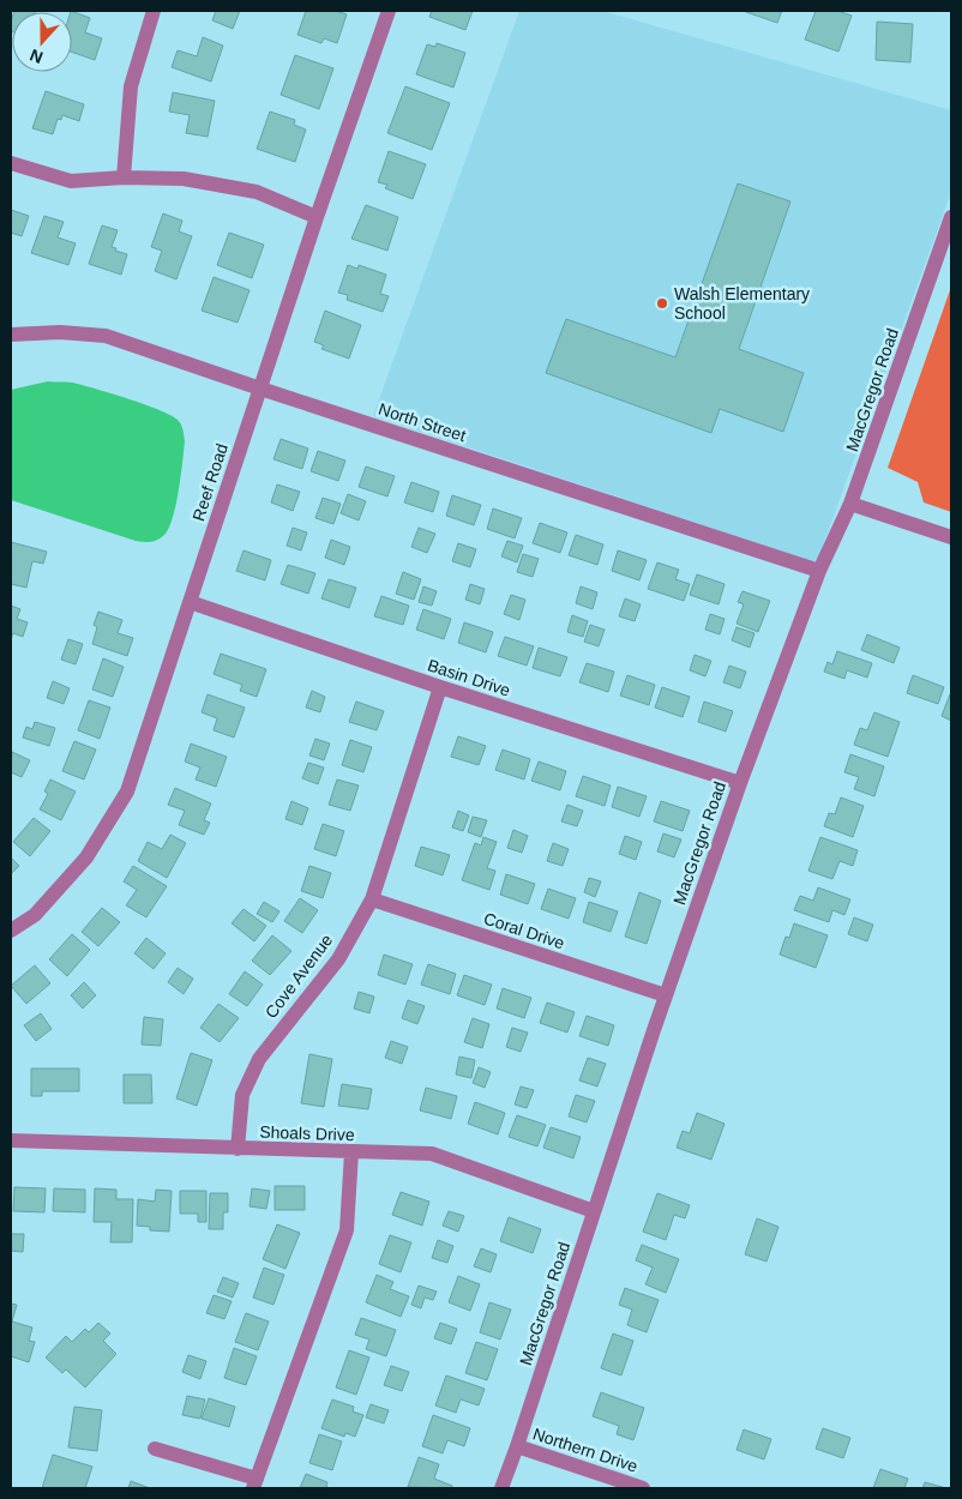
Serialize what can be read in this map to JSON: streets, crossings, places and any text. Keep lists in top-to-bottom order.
{
  "streets": {
    "street": [
      "MacGregor Road",
      "North Street",
      "Reef Road",
      "Basin Drive",
      "Coral Drive",
      "Cove Avenue",
      "Shoals Drive",
      "Northern Drive"
    ]
  },
  "crossings": [
    ["MacGregor Road", "North Street"],
    ["MacGregor Road", "Basin Drive"],
    ["MacGregor Road", "Coral Drive"],
    ["MacGregor Road", "Shoals Drive"],
    ["MacGregor Road", "Northern Drive"],
    ["North Street", "Reef Road"],
    ["Reef Road", "Basin Drive"],
    ["Basin Drive", "Cove Avenue"],
    ["Coral Drive", "Cove Avenue"],
    ["Cove Avenue", "Shoals Drive"]
  ],
  "places": ["Walsh Elementary School"],
  "north": "bottom"
}
